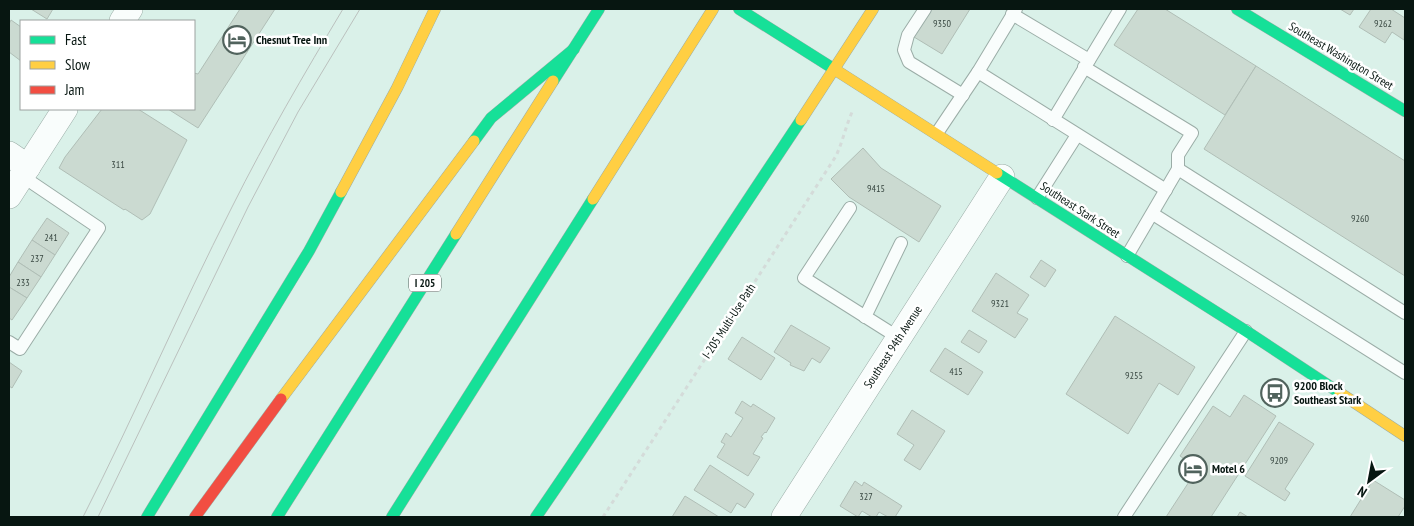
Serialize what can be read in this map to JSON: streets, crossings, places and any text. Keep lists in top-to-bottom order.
{
  "streets": {
    "main road": ["Southeast Washington Street", "Southeast Stark Street", "I 205"],
    "street": ["Southeast 94th Avenue"],
    "path": ["I-205 Multi-Use Path"]
  },
  "crossings": [
    ["Southeast Stark Street", "Southeast 94th Avenue"]
  ],
  "places": {
    "hotel": ["Chesnut Tree Inn", "Motel 6"],
    "bus stop": ["9200 Block Southeast Stark"]
  },
  "house_numbers": [
    "9350",
    "9262",
    "311",
    "9415",
    "9260",
    "241",
    "237",
    "233",
    "9321",
    "415",
    "9255",
    "9209",
    "327"
  ],
  "legend": ["Fast", "Slow", "Jam"],
  "north": "bottom left"
}
